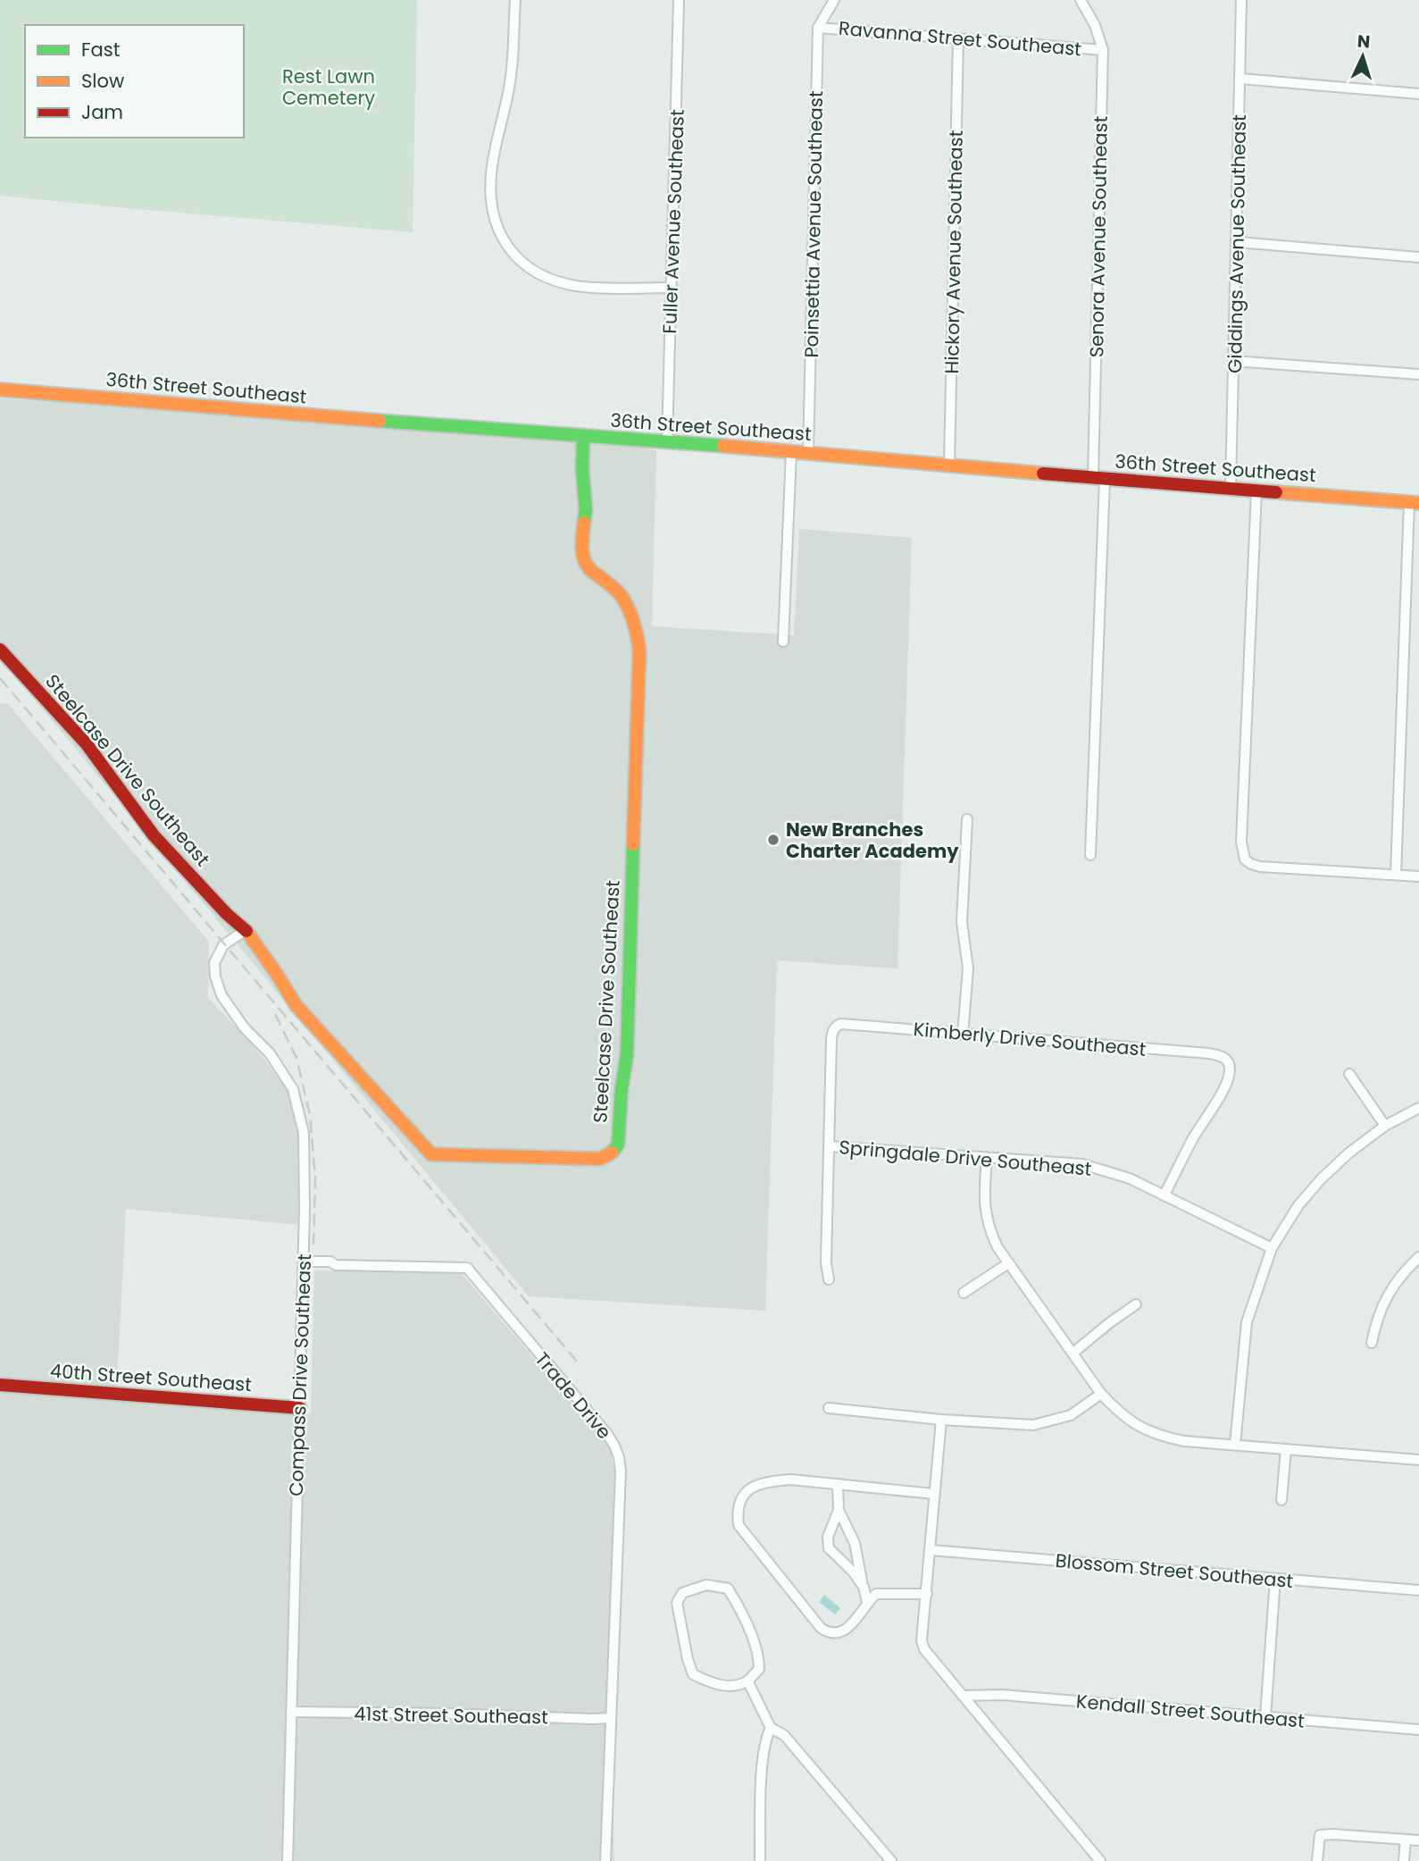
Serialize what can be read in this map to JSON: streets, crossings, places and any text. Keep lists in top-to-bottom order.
{
  "streets": {
    "street": [
      "Ravanna Street Southeast",
      "Fuller Avenue Southeast",
      "Poinsettia Avenue Southeast",
      "Senora Avenue Southeast",
      "Giddings Avenue Southeast",
      "Hickory Avenue Southeast",
      "36th Street Southeast",
      "Steelcase Drive Southeast",
      "Kimberly Drive Southeast",
      "Springdale Drive Southeast",
      "Compass Drive Southeast",
      "40th Street Southeast",
      "Trade Drive",
      "Blossom Street Southeast",
      "Kendall Street Southeast",
      "41st Street Southeast"
    ]
  },
  "crossings": [
    ["Ravanna Street Southeast", "Poinsettia Avenue Southeast"],
    ["Ravanna Street Southeast", "Senora Avenue Southeast"],
    ["Ravanna Street Southeast", "Hickory Avenue Southeast"],
    ["Fuller Avenue Southeast", "36th Street Southeast"],
    ["Poinsettia Avenue Southeast", "36th Street Southeast"],
    ["Senora Avenue Southeast", "36th Street Southeast"],
    ["Giddings Avenue Southeast", "36th Street Southeast"],
    ["Hickory Avenue Southeast", "36th Street Southeast"],
    ["36th Street Southeast", "Steelcase Drive Southeast"],
    ["Steelcase Drive Southeast", "Compass Drive Southeast"],
    ["Kimberly Drive Southeast", "Springdale Drive Southeast"],
    ["Compass Drive Southeast", "40th Street Southeast"],
    ["Compass Drive Southeast", "Trade Drive"],
    ["Compass Drive Southeast", "41st Street Southeast"],
    ["Trade Drive", "41st Street Southeast"]
  ],
  "parks": ["Rest Lawn Cemetery"],
  "places": ["New Branches Charter Academy"],
  "legend": ["Fast", "Slow", "Jam"],
  "north": "top"
}
